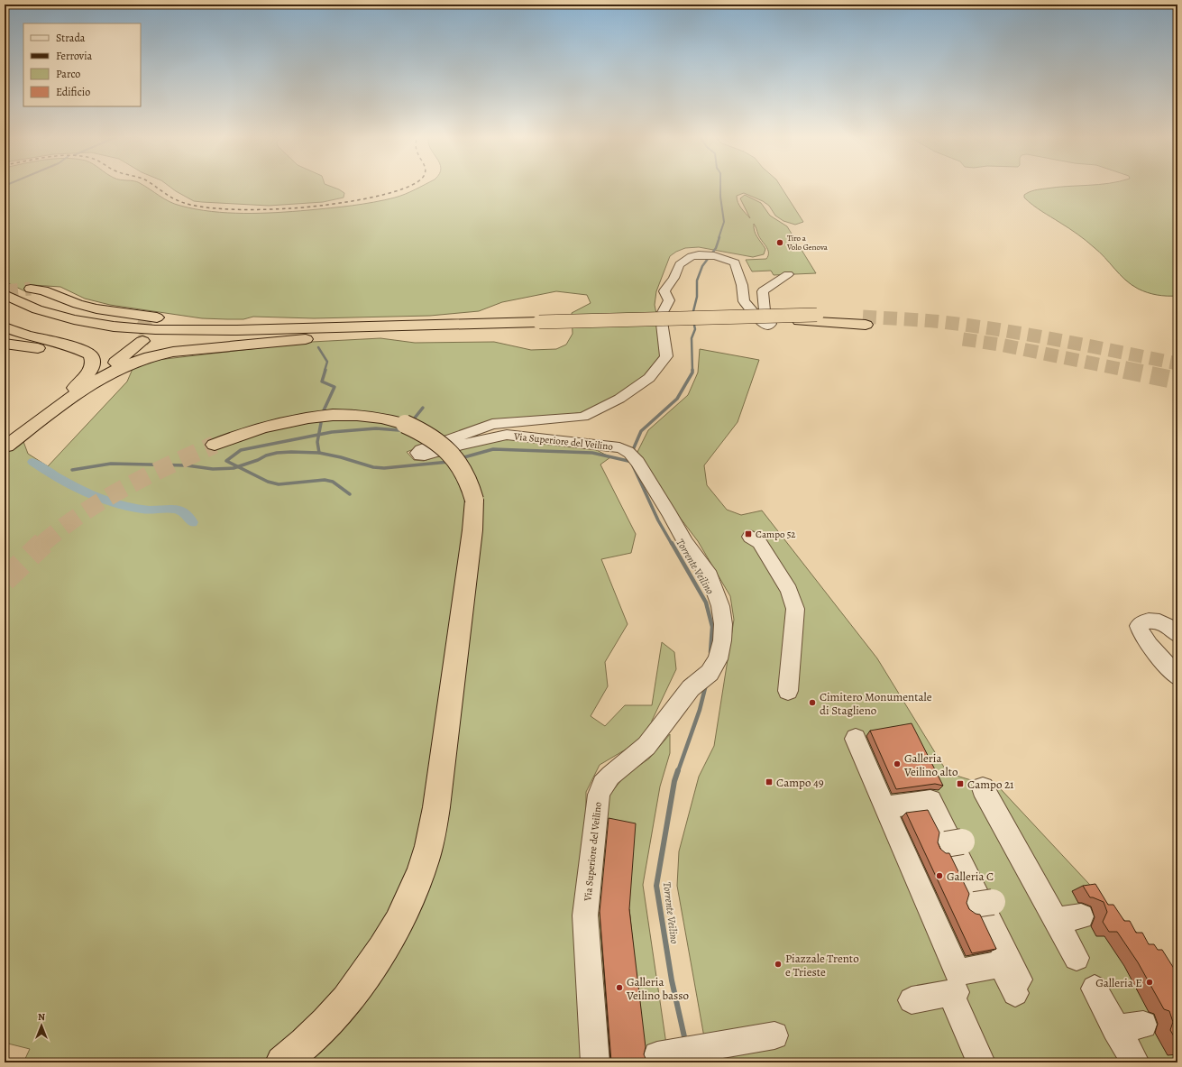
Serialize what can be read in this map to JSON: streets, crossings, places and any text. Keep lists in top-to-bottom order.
{
  "streets": {
    "street": ["Via Superiore del Veilino"]
  },
  "water": ["Torrente Veilino"],
  "places": {
    "other": [
      "Tiro a Volo Genova",
      "Cimitero Monumentale di Staglieno",
      "Galleria Veilino alto",
      "Galleria C",
      "Piazzale Trento e Trieste",
      "Galleria E",
      "Galleria Veilino basso"
    ],
    "transit": ["Campo 52", "Campo 49", "Campo 21"]
  },
  "legend": [
    "Strada",
    "Ferrovia",
    "Parco",
    "Edificio"
  ],
  "north": "top"
}
